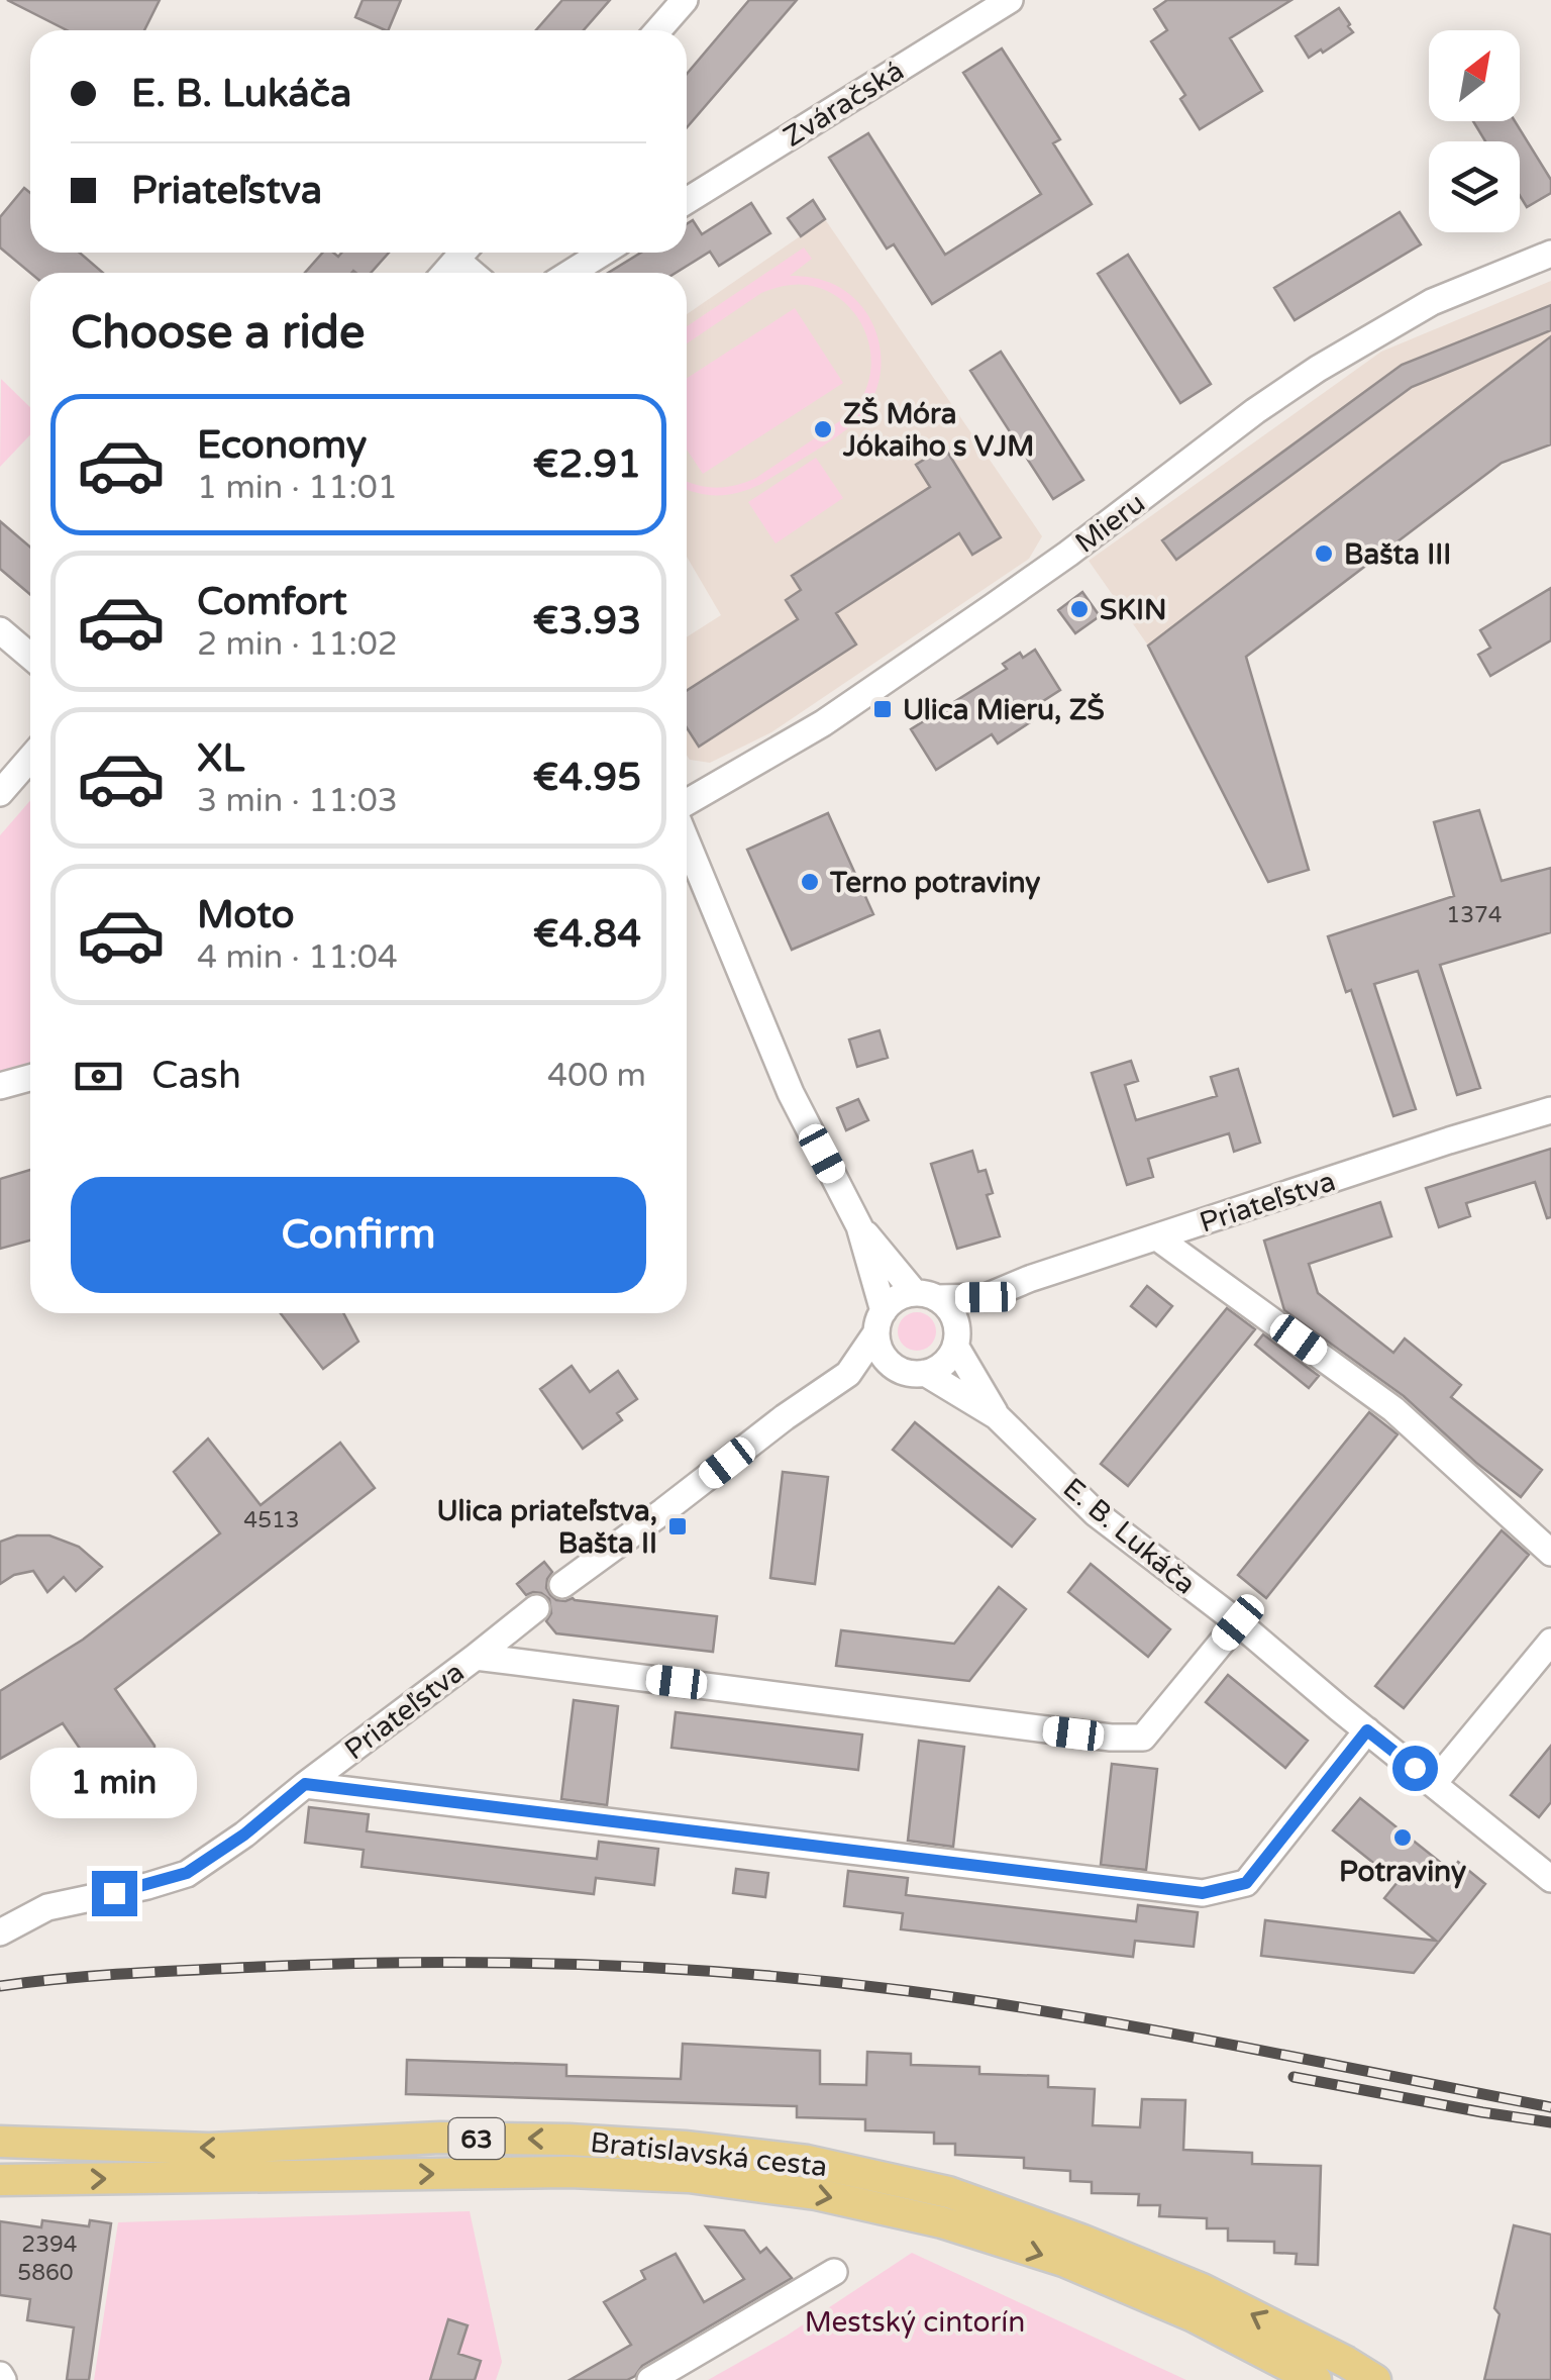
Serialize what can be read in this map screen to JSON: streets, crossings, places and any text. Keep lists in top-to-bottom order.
{
  "streets": {
    "main road": ["63", "Bratislavská cesta"],
    "street": [
      "Zváračská",
      "Mieru",
      "Priateľstva",
      "E. B. Lukáča"
    ]
  },
  "crossings": [
    ["Priateľstva", "E. B. Lukáča"]
  ],
  "parks": ["Mestský cintorín"],
  "places": {
    "other": [
      "ZŠ Móra Jókaiho s VJM",
      "Bašta III",
      "SKIN",
      "Terno potraviny",
      "Potraviny"
    ],
    "transit": ["Ulica Mieru, ZŠ", "Ulica priateľstva, Bašta II"]
  },
  "house_numbers": [
    "1374",
    "4513",
    "2394",
    "5860"
  ],
  "north": "top right",
  "page": {
    "banner": ["E. B. Lukáča", "Priateľstva"],
    "heading": "Choose a ride",
    "list": [
      {
        "name": "Economy",
        "note": "1 min · 11:01",
        "value": "€2.91"
      },
      {
        "name": "Comfort",
        "note": "2 min · 11:02",
        "value": "€3.93"
      },
      {
        "name": "XL",
        "note": "3 min · 11:03",
        "value": "€4.95"
      },
      {
        "name": "Moto",
        "note": "4 min · 11:04",
        "value": "€4.84"
      }
    ],
    "pay": ["Cash", "400 m"],
    "buttons": "Confirm",
    "bubble": "1 min"
  }
}
